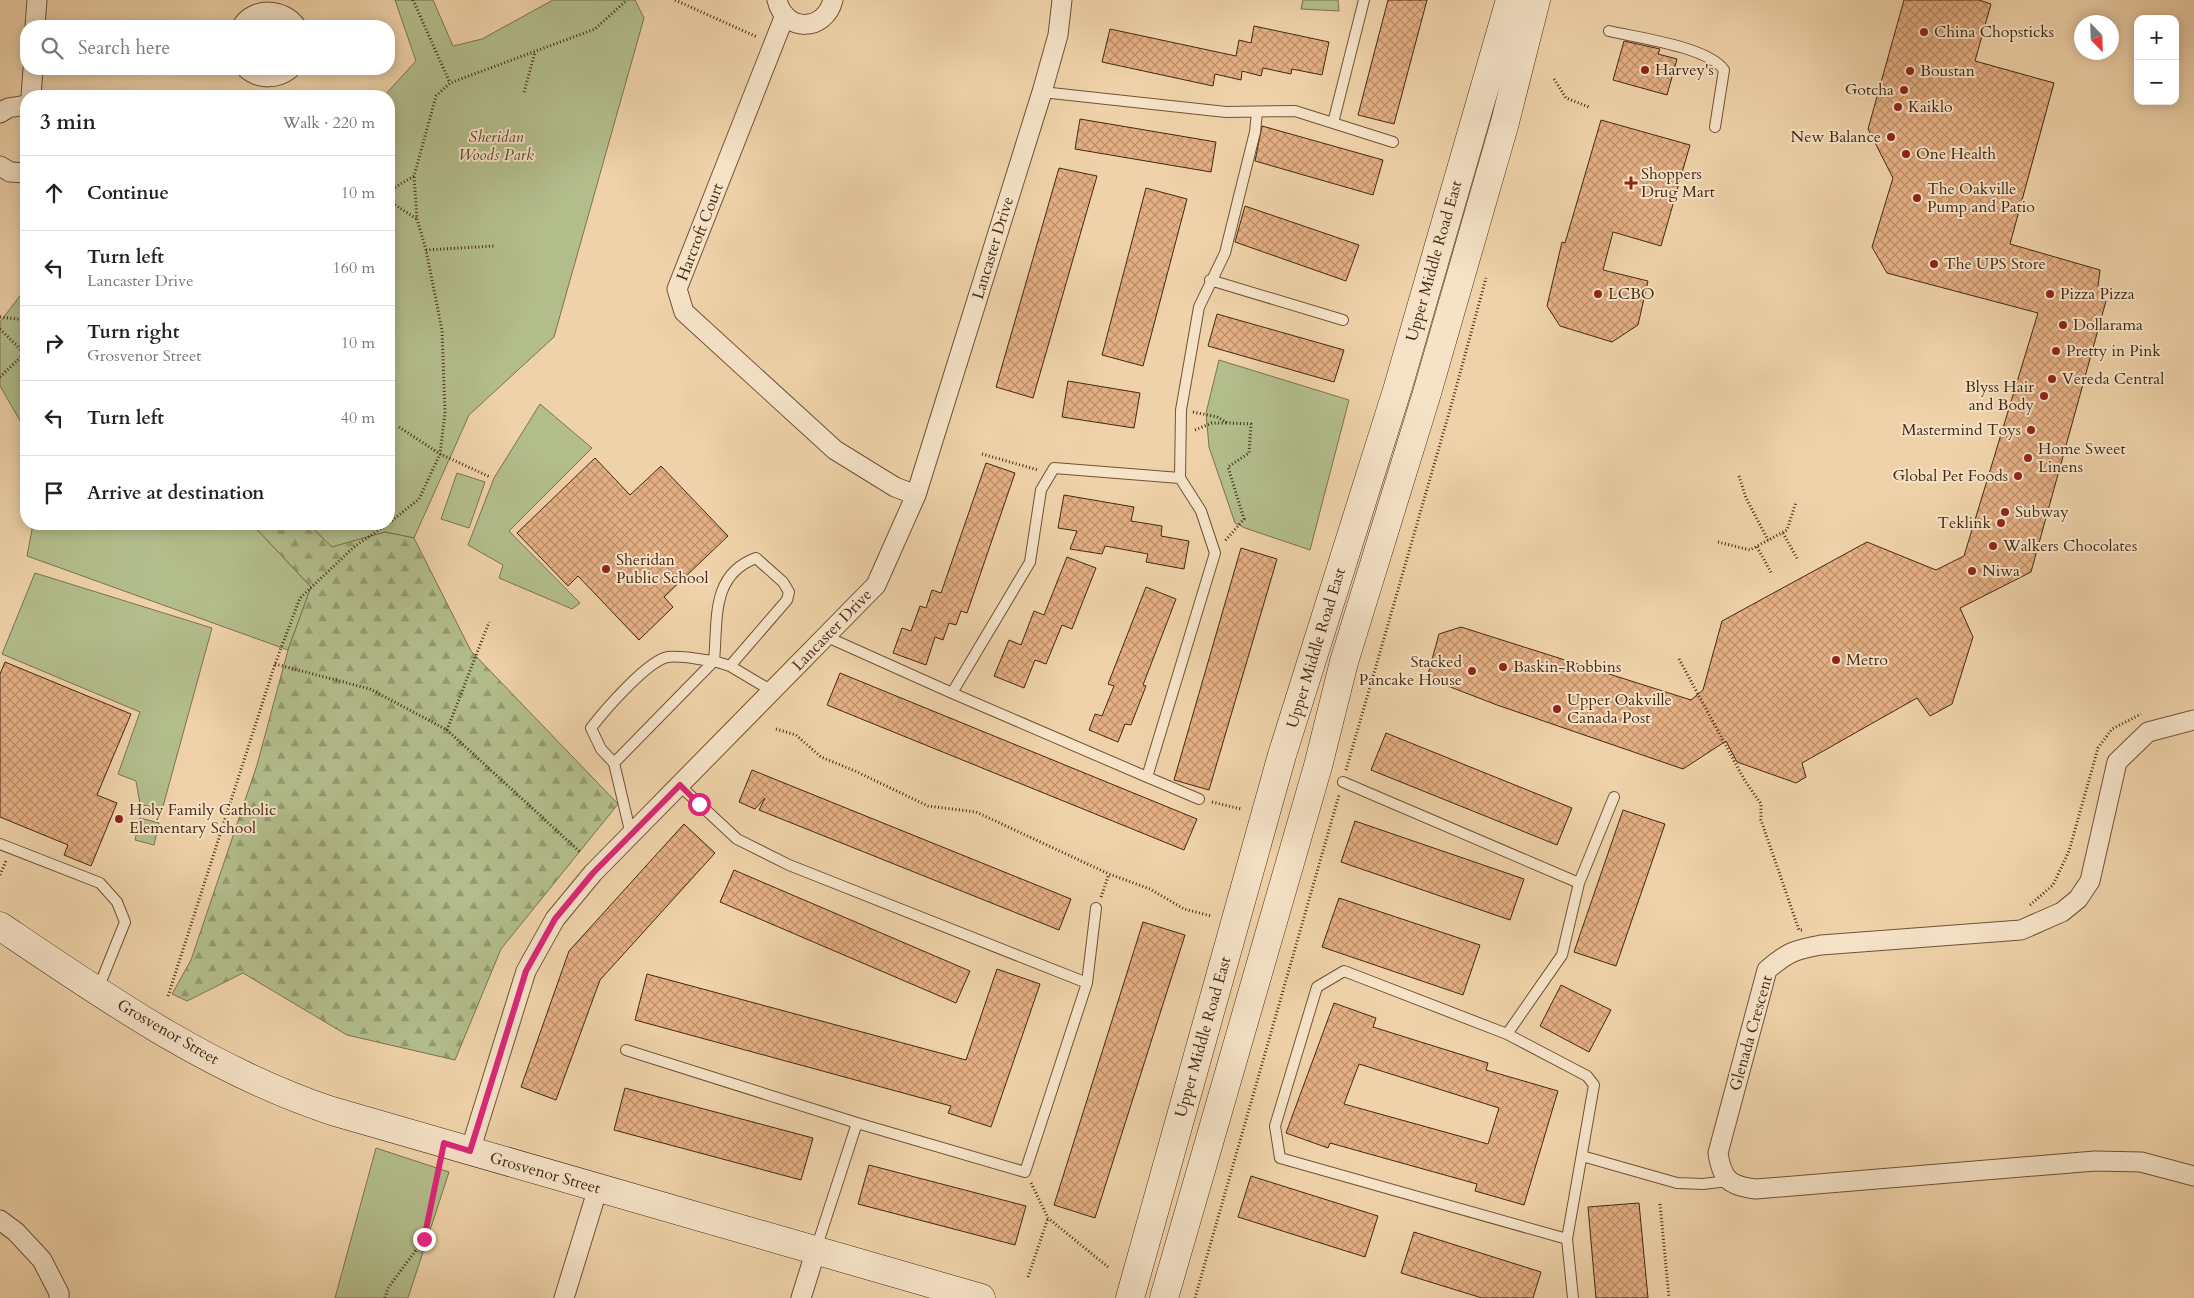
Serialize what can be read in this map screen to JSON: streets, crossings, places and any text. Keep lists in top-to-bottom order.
{
  "streets": {
    "main road": ["Upper Middle Road East", "Grosvenor Street"],
    "street": ["Harcroft Court", "Lancaster Drive", "Glenada Crescent"]
  },
  "crossings": [
    ["Harcroft Court", "Lancaster Drive"],
    ["Lancaster Drive", "Grosvenor Street"]
  ],
  "parks": ["Sheridan Woods Park"],
  "places": {
    "other": [
      "China Chopsticks",
      "Harvey's",
      "Boustan",
      "Gotcha",
      "Kaiklo",
      "New Balance",
      "One Health",
      "The Oakville Pump and Patio",
      "The UPS Store",
      "LCBO",
      "Pizza Pizza",
      "Dollarama",
      "Pretty in Pink",
      "Vereda Central",
      "Blyss Hair and Body",
      "Mastermind Toys",
      "Home Sweet Linens",
      "Global Pet Foods",
      "Subway",
      "Teklink",
      "Walkers Chocolates",
      "Sheridan Public School",
      "Niwa",
      "Metro",
      "Baskin-Robbins",
      "Stacked Pancake House",
      "Upper Oakville Canada Post",
      "Holy Family Catholic Elementary School"
    ],
    "health": ["Shoppers Drug Mart"]
  },
  "north": "bottom right",
  "page": {
    "map_buttons": ["+", "−"],
    "search": "Search here",
    "heading": ["3 min", "Walk · 220 m"],
    "list": [
      ["Continue", "10 m"],
      ["Turn left", "Lancaster Drive", "160 m"],
      ["Turn right", "Grosvenor Street", "10 m"],
      ["Turn left", "40 m"],
      "Arrive at destination"
    ]
  }
}
